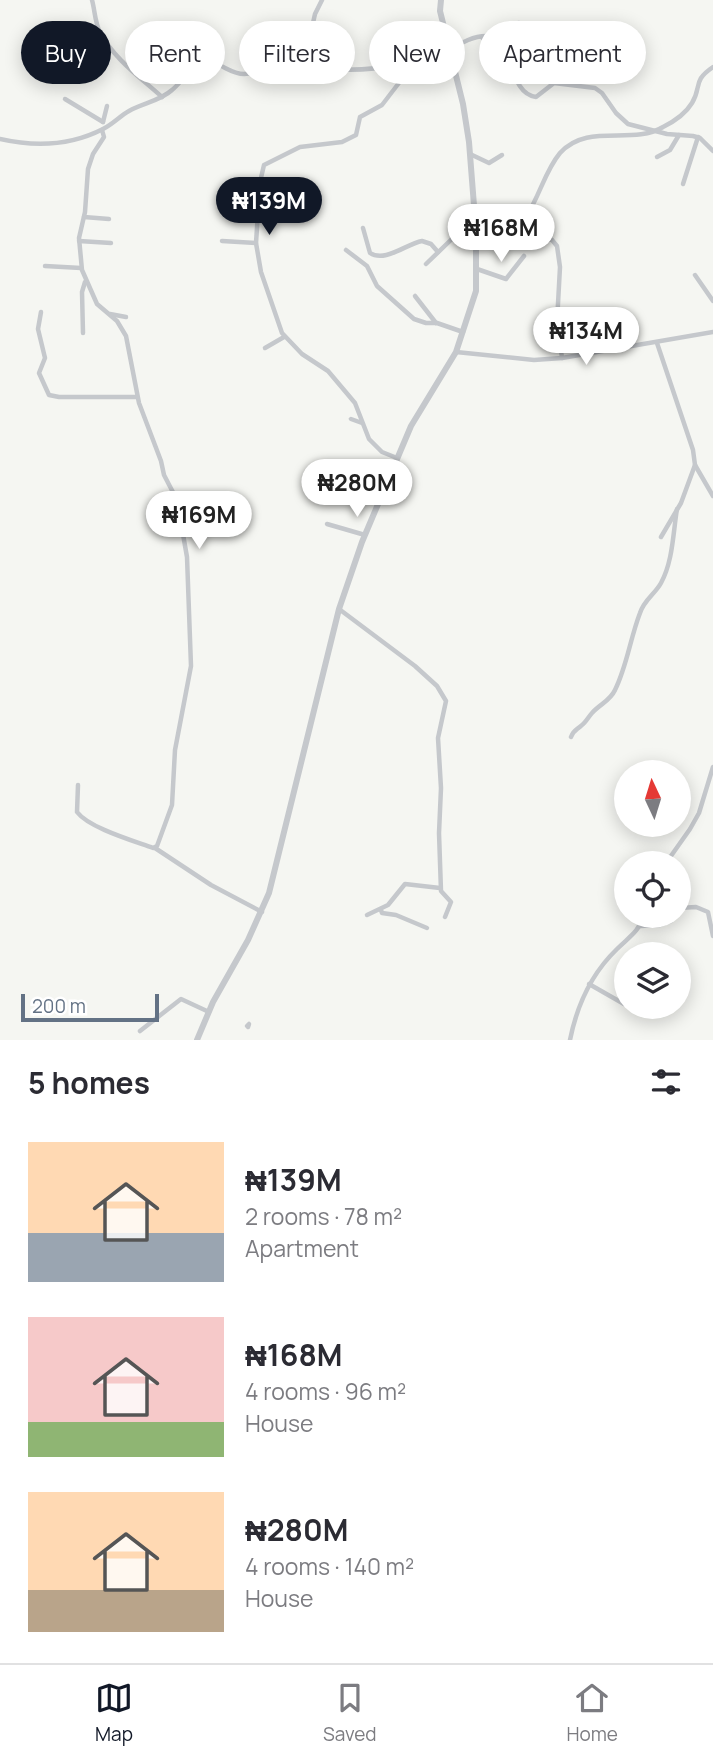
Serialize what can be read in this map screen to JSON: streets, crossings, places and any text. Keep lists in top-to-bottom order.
{
  "scale_bar": "200 m",
  "north": "top",
  "page": {
    "chip": [
      "Buy",
      "Rent",
      "Filters",
      "New",
      "Apartment"
    ],
    "price": [
      "₦139M",
      "₦168M",
      "₦134M",
      "₦280M",
      "₦169M"
    ],
    "scale": "200 m",
    "heading": "5 homes",
    "list": [
      {
        "name": "₦139M",
        "note": "2 rooms · 78 m² · Apartment"
      },
      {
        "name": "₦168M",
        "note": "4 rooms · 96 m² · House"
      },
      {
        "name": "₦280M",
        "note": "4 rooms · 140 m² · House"
      }
    ],
    "tabs": ["Map", "Saved", "Home"]
  }
}
